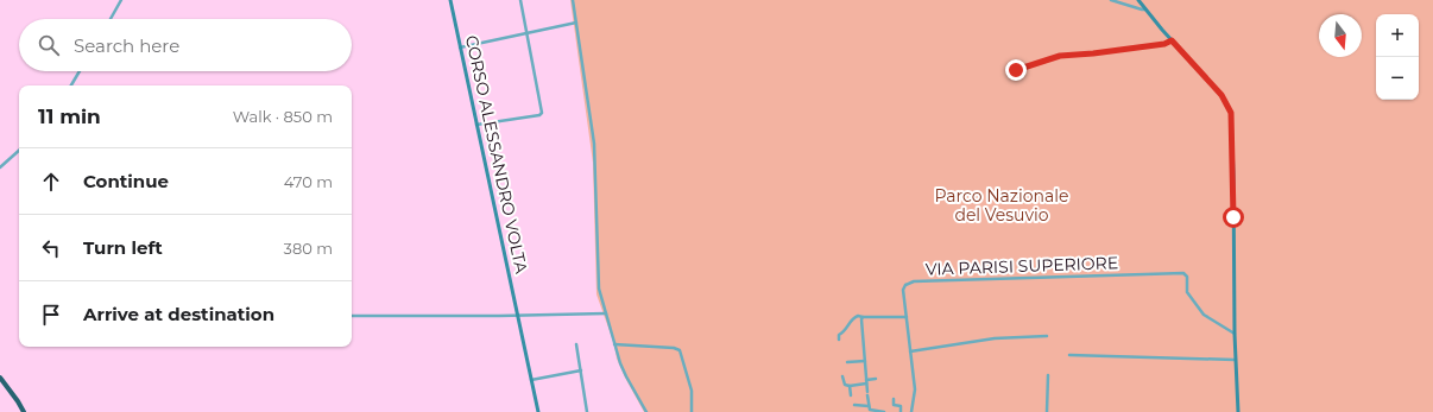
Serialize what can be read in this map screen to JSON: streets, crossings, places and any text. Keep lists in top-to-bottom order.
{
  "streets": {
    "street": ["CORSO ALESSANDRO VOLTA", "VIA PARISI SUPERIORE"]
  },
  "parks": ["Parco Nazionale del Vesuvio"],
  "north": "bottom",
  "page": {
    "map_buttons": ["+", "−"],
    "search": "Search here",
    "heading": ["11 min", "Walk · 850 m"],
    "list": [
      ["Continue", "470 m"],
      ["Turn left", "380 m"],
      "Arrive at destination"
    ]
  }
}
